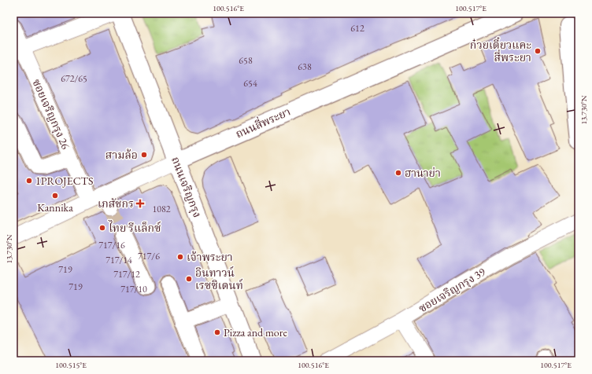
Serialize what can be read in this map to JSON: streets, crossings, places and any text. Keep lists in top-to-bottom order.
{
  "streets": {
    "main road": ["ถนนสี่พระยา", "ถนนเจริญกรุง"],
    "street": ["ซอยเจริญกรุง 26", "ซอยเจริญกรุง 39"]
  },
  "crossings": [
    ["ซอยเจริญกรุง 26", "ถนนสี่พระยา"],
    ["ถนนสี่พระยา", "ถนนเจริญกรุง"]
  ],
  "places": {
    "other": [
      "ก๋วยเตี๋ยวแคะ สี่พระยา",
      "สามล้อ",
      "ฮานาย่า",
      "1PROJECTS",
      "Kannika",
      "ไทย รีแล็กซ์",
      "เจ้าพระยา",
      "อินทาวน์ เรซซิเดนท์",
      "Pizza and more"
    ],
    "health": ["เภสัชกร"]
  },
  "house_numbers": [
    "612",
    "658",
    "638",
    "672/65",
    "654",
    "1082",
    "717/16",
    "717/6",
    "717/14",
    "719",
    "717/12",
    "719",
    "717/10"
  ],
  "coordinates": [
    "100.516°E",
    "100.517°E",
    "13.730°N",
    "100.515°E"
  ]
}
